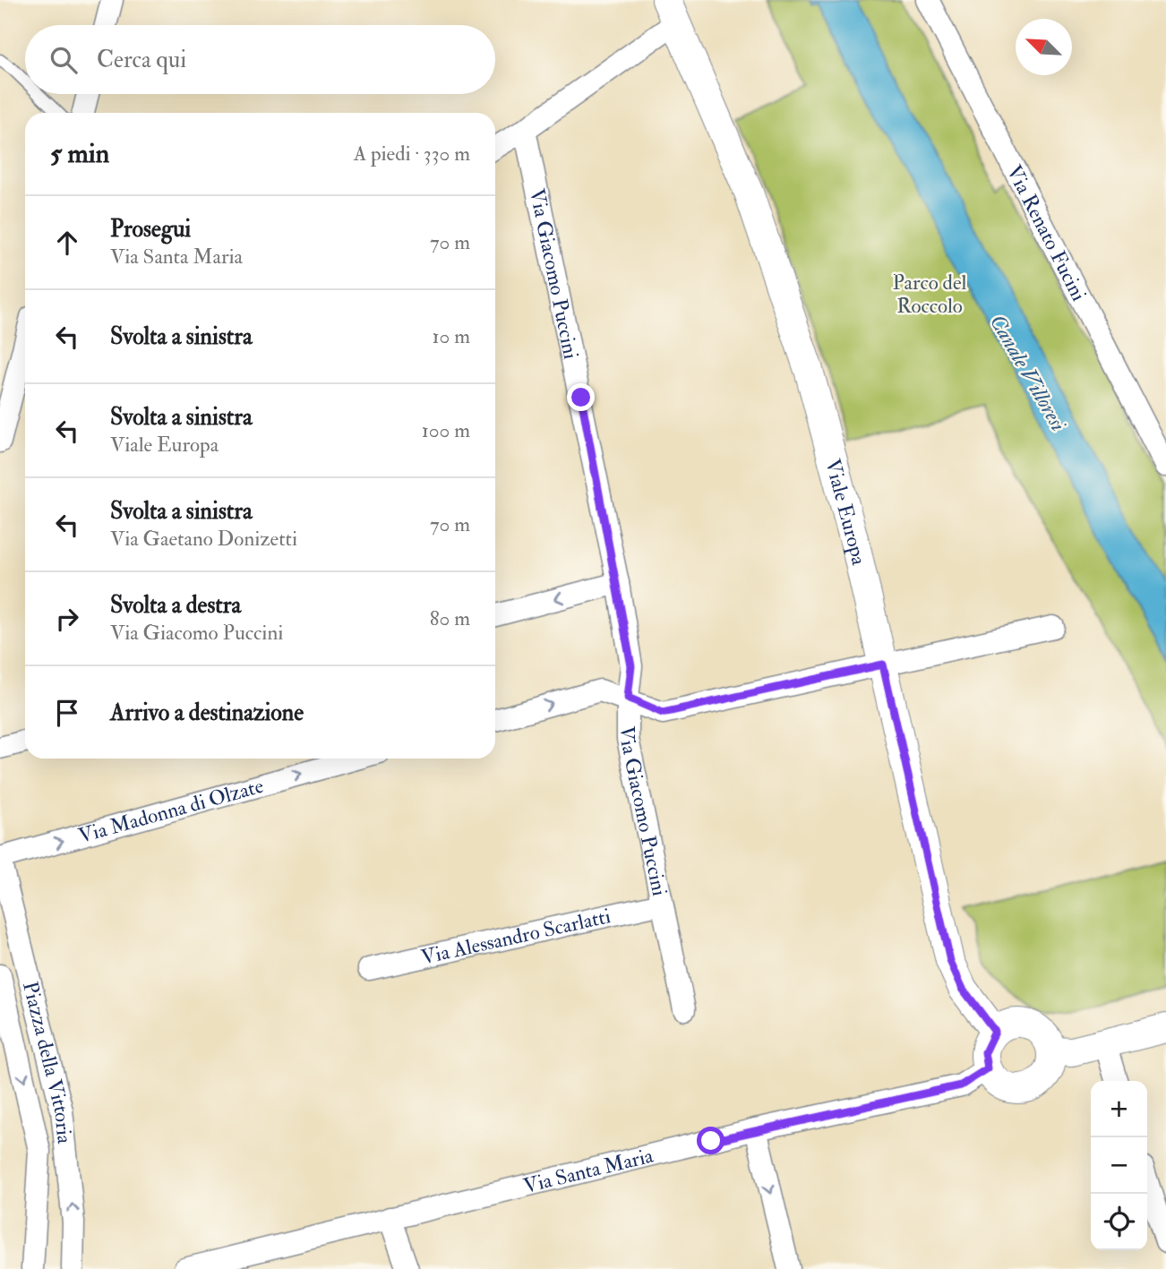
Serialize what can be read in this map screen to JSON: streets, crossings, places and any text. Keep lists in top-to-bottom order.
{
  "streets": {
    "street": [
      "Via Renato Fucini",
      "Via Giacomo Puccini",
      "Viale Europa",
      "Via Madonna di Olzate",
      "Via Alessandro Scarlatti",
      "Piazza della Vittoria",
      "Via Santa Maria"
    ]
  },
  "crossings": [
    ["Via Giacomo Puccini", "Via Alessandro Scarlatti"],
    ["Viale Europa", "Via Santa Maria"],
    ["Via Madonna di Olzate", "Piazza della Vittoria"]
  ],
  "one_way": ["Via Madonna di Olzate"],
  "water": ["Canale Villoresi"],
  "parks": ["Parco del Roccolo"],
  "north": "top left",
  "page": {
    "search": "Cerca qui",
    "heading": ["5 min", "A piedi · 330 m"],
    "list": [
      ["Prosegui", "Via Santa Maria", "70 m"],
      ["Svolta a sinistra", "10 m"],
      ["Svolta a sinistra", "Viale Europa", "100 m"],
      ["Svolta a sinistra", "Via Gaetano Donizetti", "70 m"],
      ["Svolta a destra", "Via Giacomo Puccini", "80 m"],
      "Arrivo a destinazione"
    ],
    "map_buttons": ["+", "−"]
  }
}
